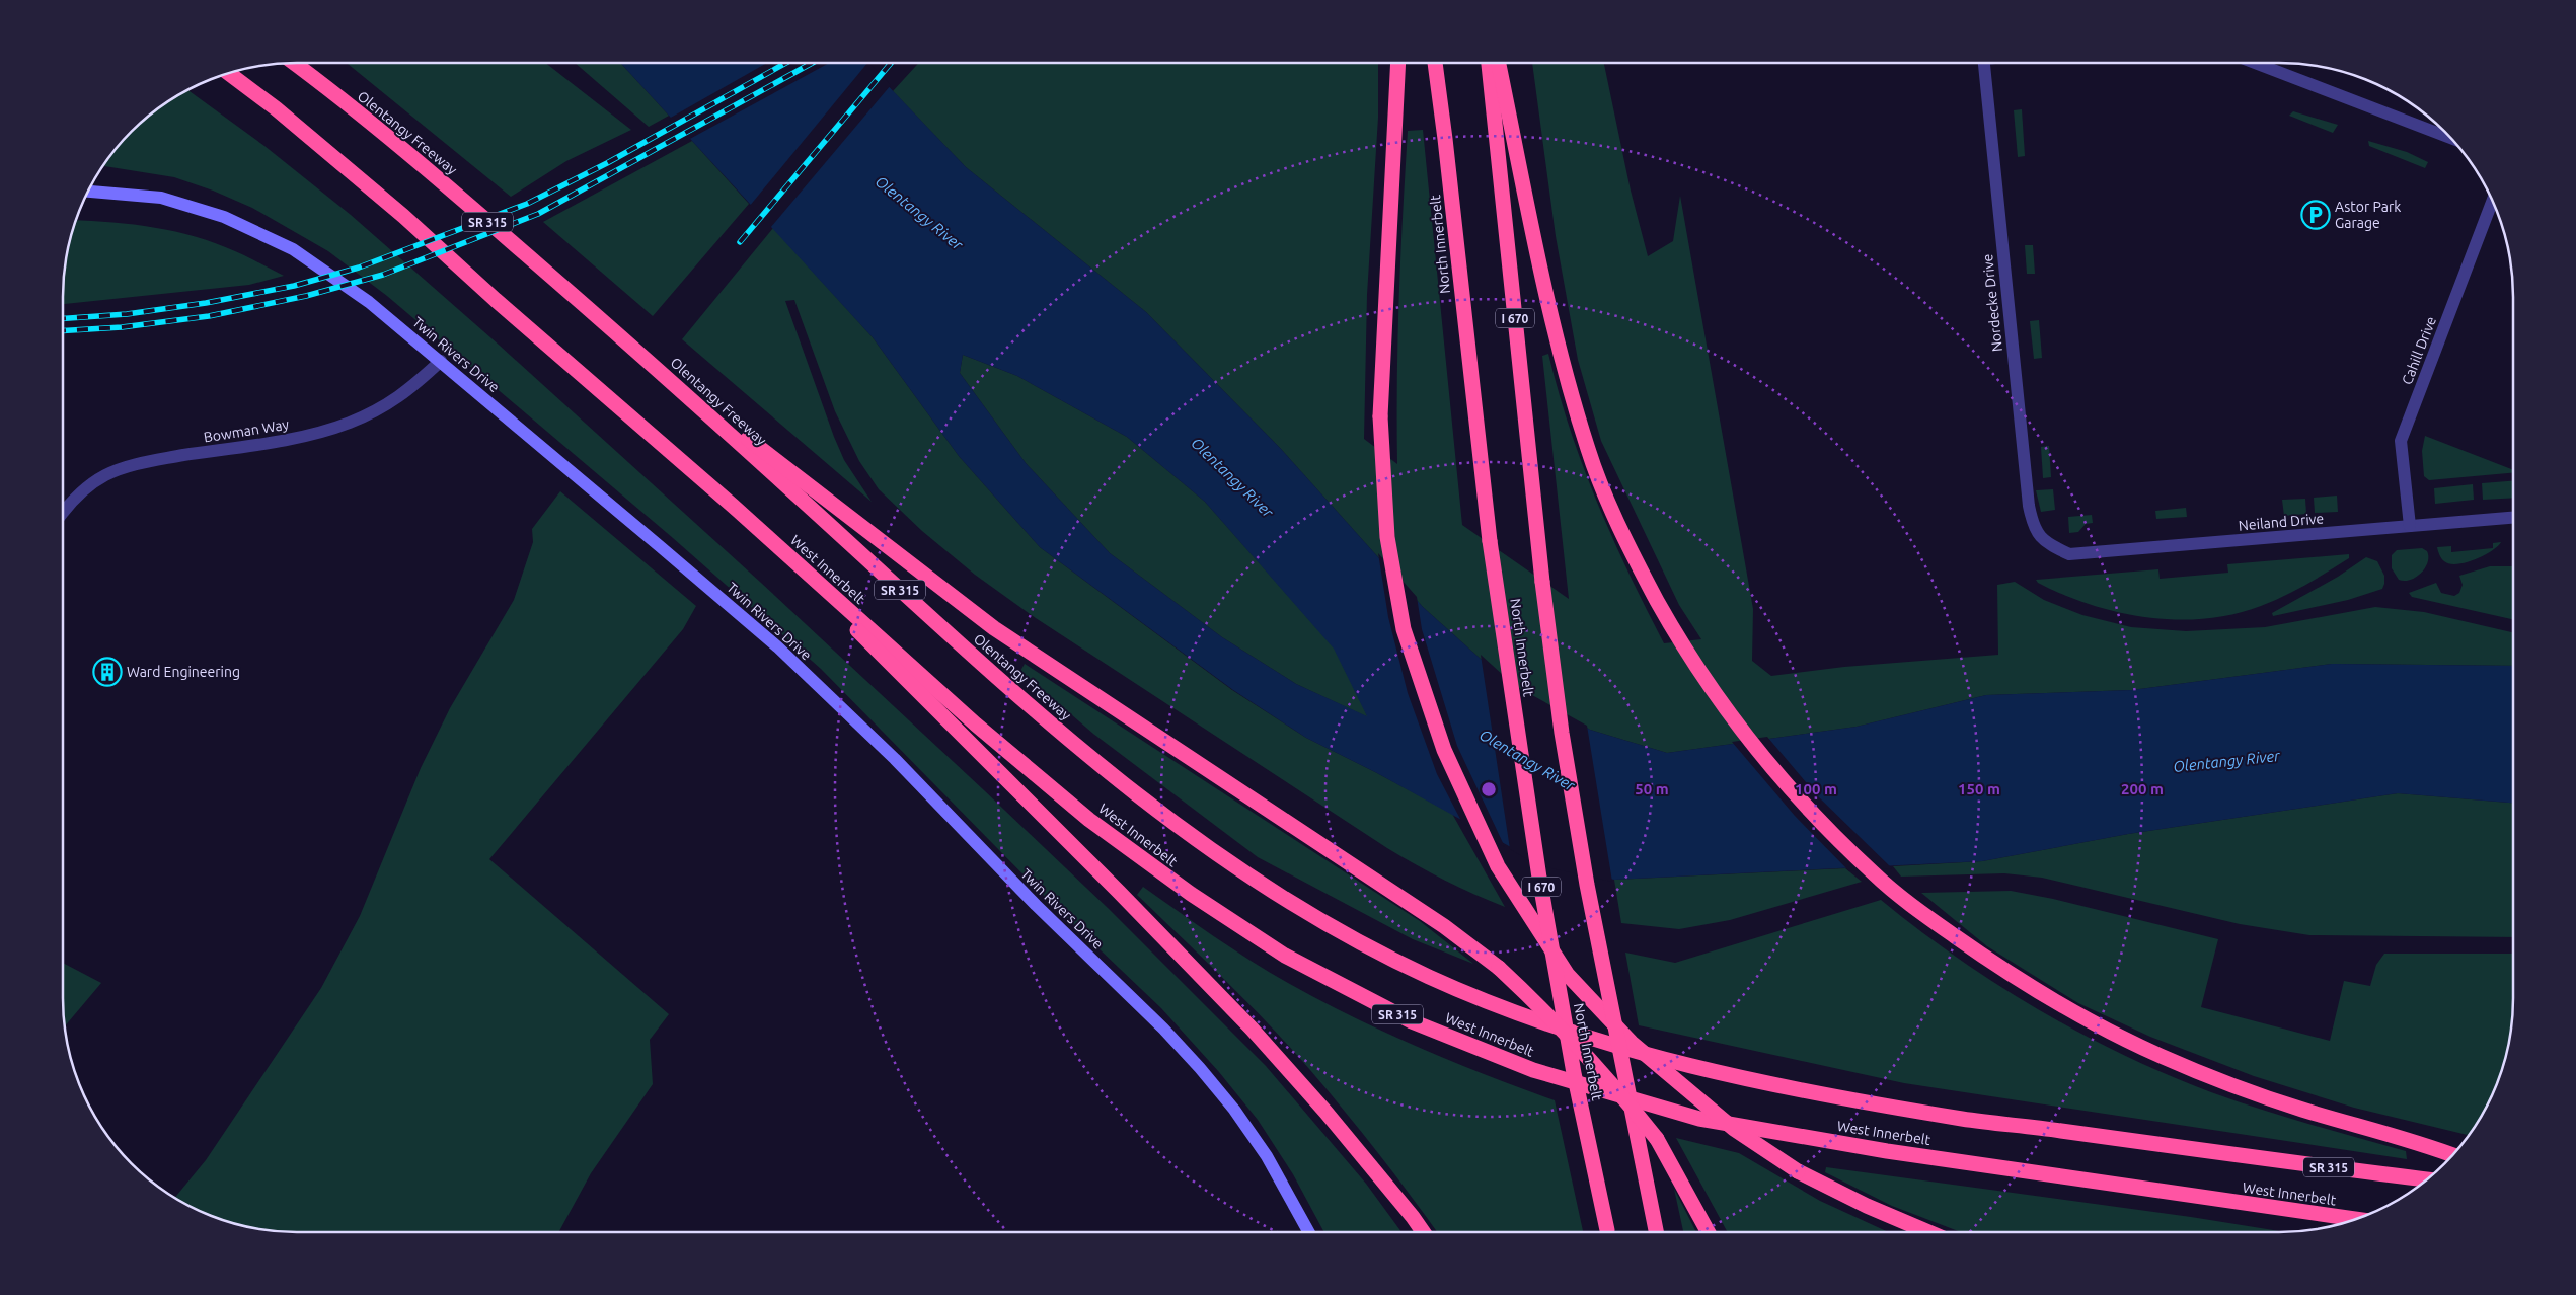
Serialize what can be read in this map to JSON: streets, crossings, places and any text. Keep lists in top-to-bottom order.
{
  "streets": {
    "highway": [
      "Olentangy Freeway",
      "SR 315",
      "North Innerbelt",
      "I 670",
      "West Innerbelt"
    ],
    "main road": ["Twin Rivers Drive"],
    "street": [
      "Nordecke Drive",
      "Cahill Drive",
      "Bowman Way",
      "Neiland Drive"
    ]
  },
  "crossings": [
    ["Olentangy Freeway", "West Innerbelt"],
    ["SR 315", "West Innerbelt"],
    ["Nordecke Drive", "Neiland Drive"],
    ["Cahill Drive", "Neiland Drive"],
    ["Twin Rivers Drive", "Bowman Way"]
  ],
  "water": ["Olentangy River"],
  "places": {
    "parking": ["Astor Park Garage"],
    "building": ["Ward Engineering"]
  },
  "rings": [
    "50 m",
    "100 m",
    "150 m",
    "200 m"
  ]
}
